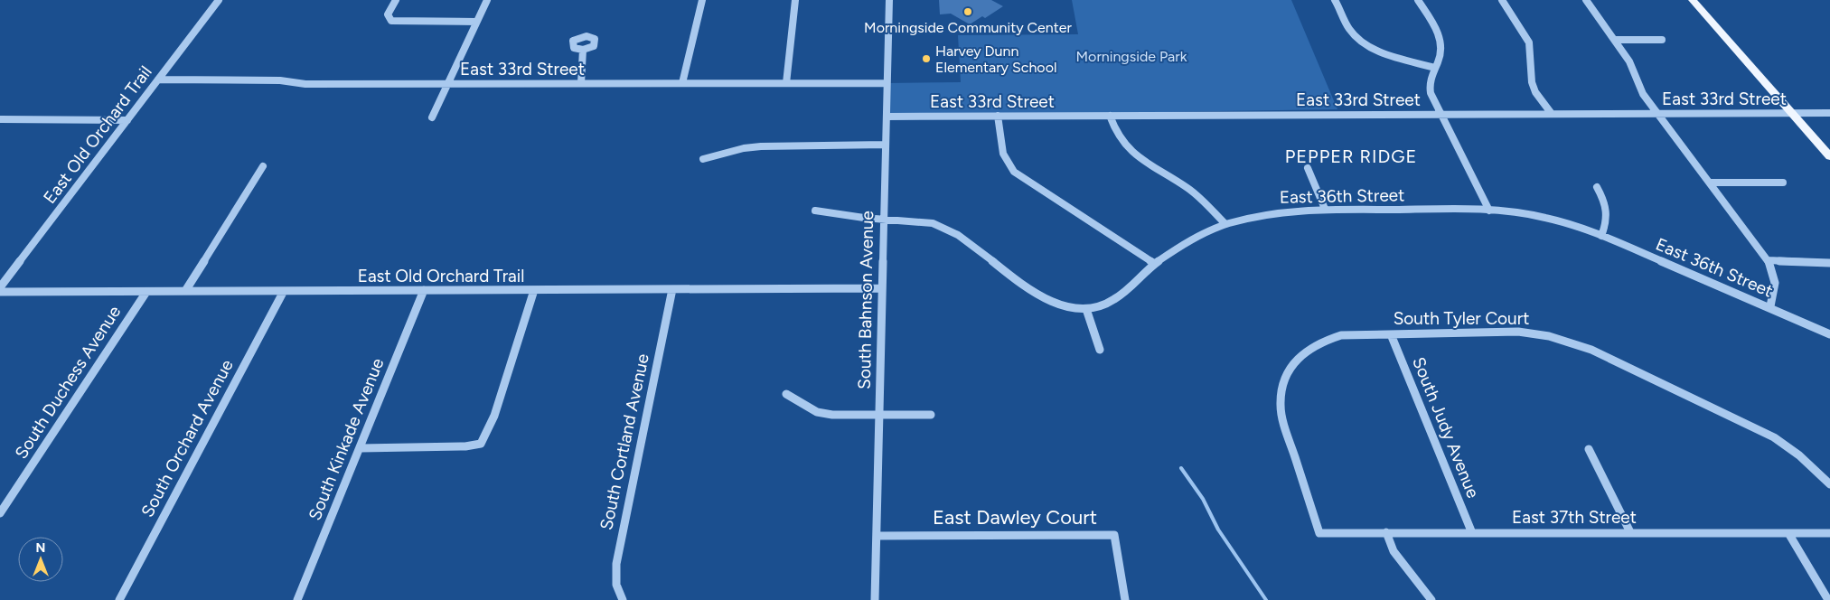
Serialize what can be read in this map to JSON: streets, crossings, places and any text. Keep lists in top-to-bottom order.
{
  "streets": {
    "street": [
      "East 33rd Street",
      "East Old Orchard Trail",
      "East 36th Street",
      "South Bahnson Avenue",
      "South Tyler Court",
      "South Duchess Avenue",
      "South Judy Avenue",
      "South Orchard Avenue",
      "South Kinkade Avenue",
      "South Cortland Avenue",
      "East Dawley Court",
      "East 37th Street"
    ]
  },
  "crossings": [
    ["East 33rd Street", "East Old Orchard Trail"],
    ["East 33rd Street", "South Bahnson Avenue"],
    ["East Old Orchard Trail", "South Bahnson Avenue"],
    ["East Old Orchard Trail", "South Duchess Avenue"],
    ["East Old Orchard Trail", "South Orchard Avenue"],
    ["East Old Orchard Trail", "South Kinkade Avenue"],
    ["East Old Orchard Trail", "South Cortland Avenue"],
    ["East 36th Street", "South Bahnson Avenue"],
    ["South Bahnson Avenue", "East Dawley Court"],
    ["South Tyler Court", "South Judy Avenue"],
    ["South Tyler Court", "East 37th Street"],
    ["South Judy Avenue", "East 37th Street"]
  ],
  "districts": ["PEPPER RIDGE"],
  "parks": ["Morningside Park"],
  "places": ["Morningside Community Center", "Harvey Dunn Elementary School"],
  "north": "top"
}
